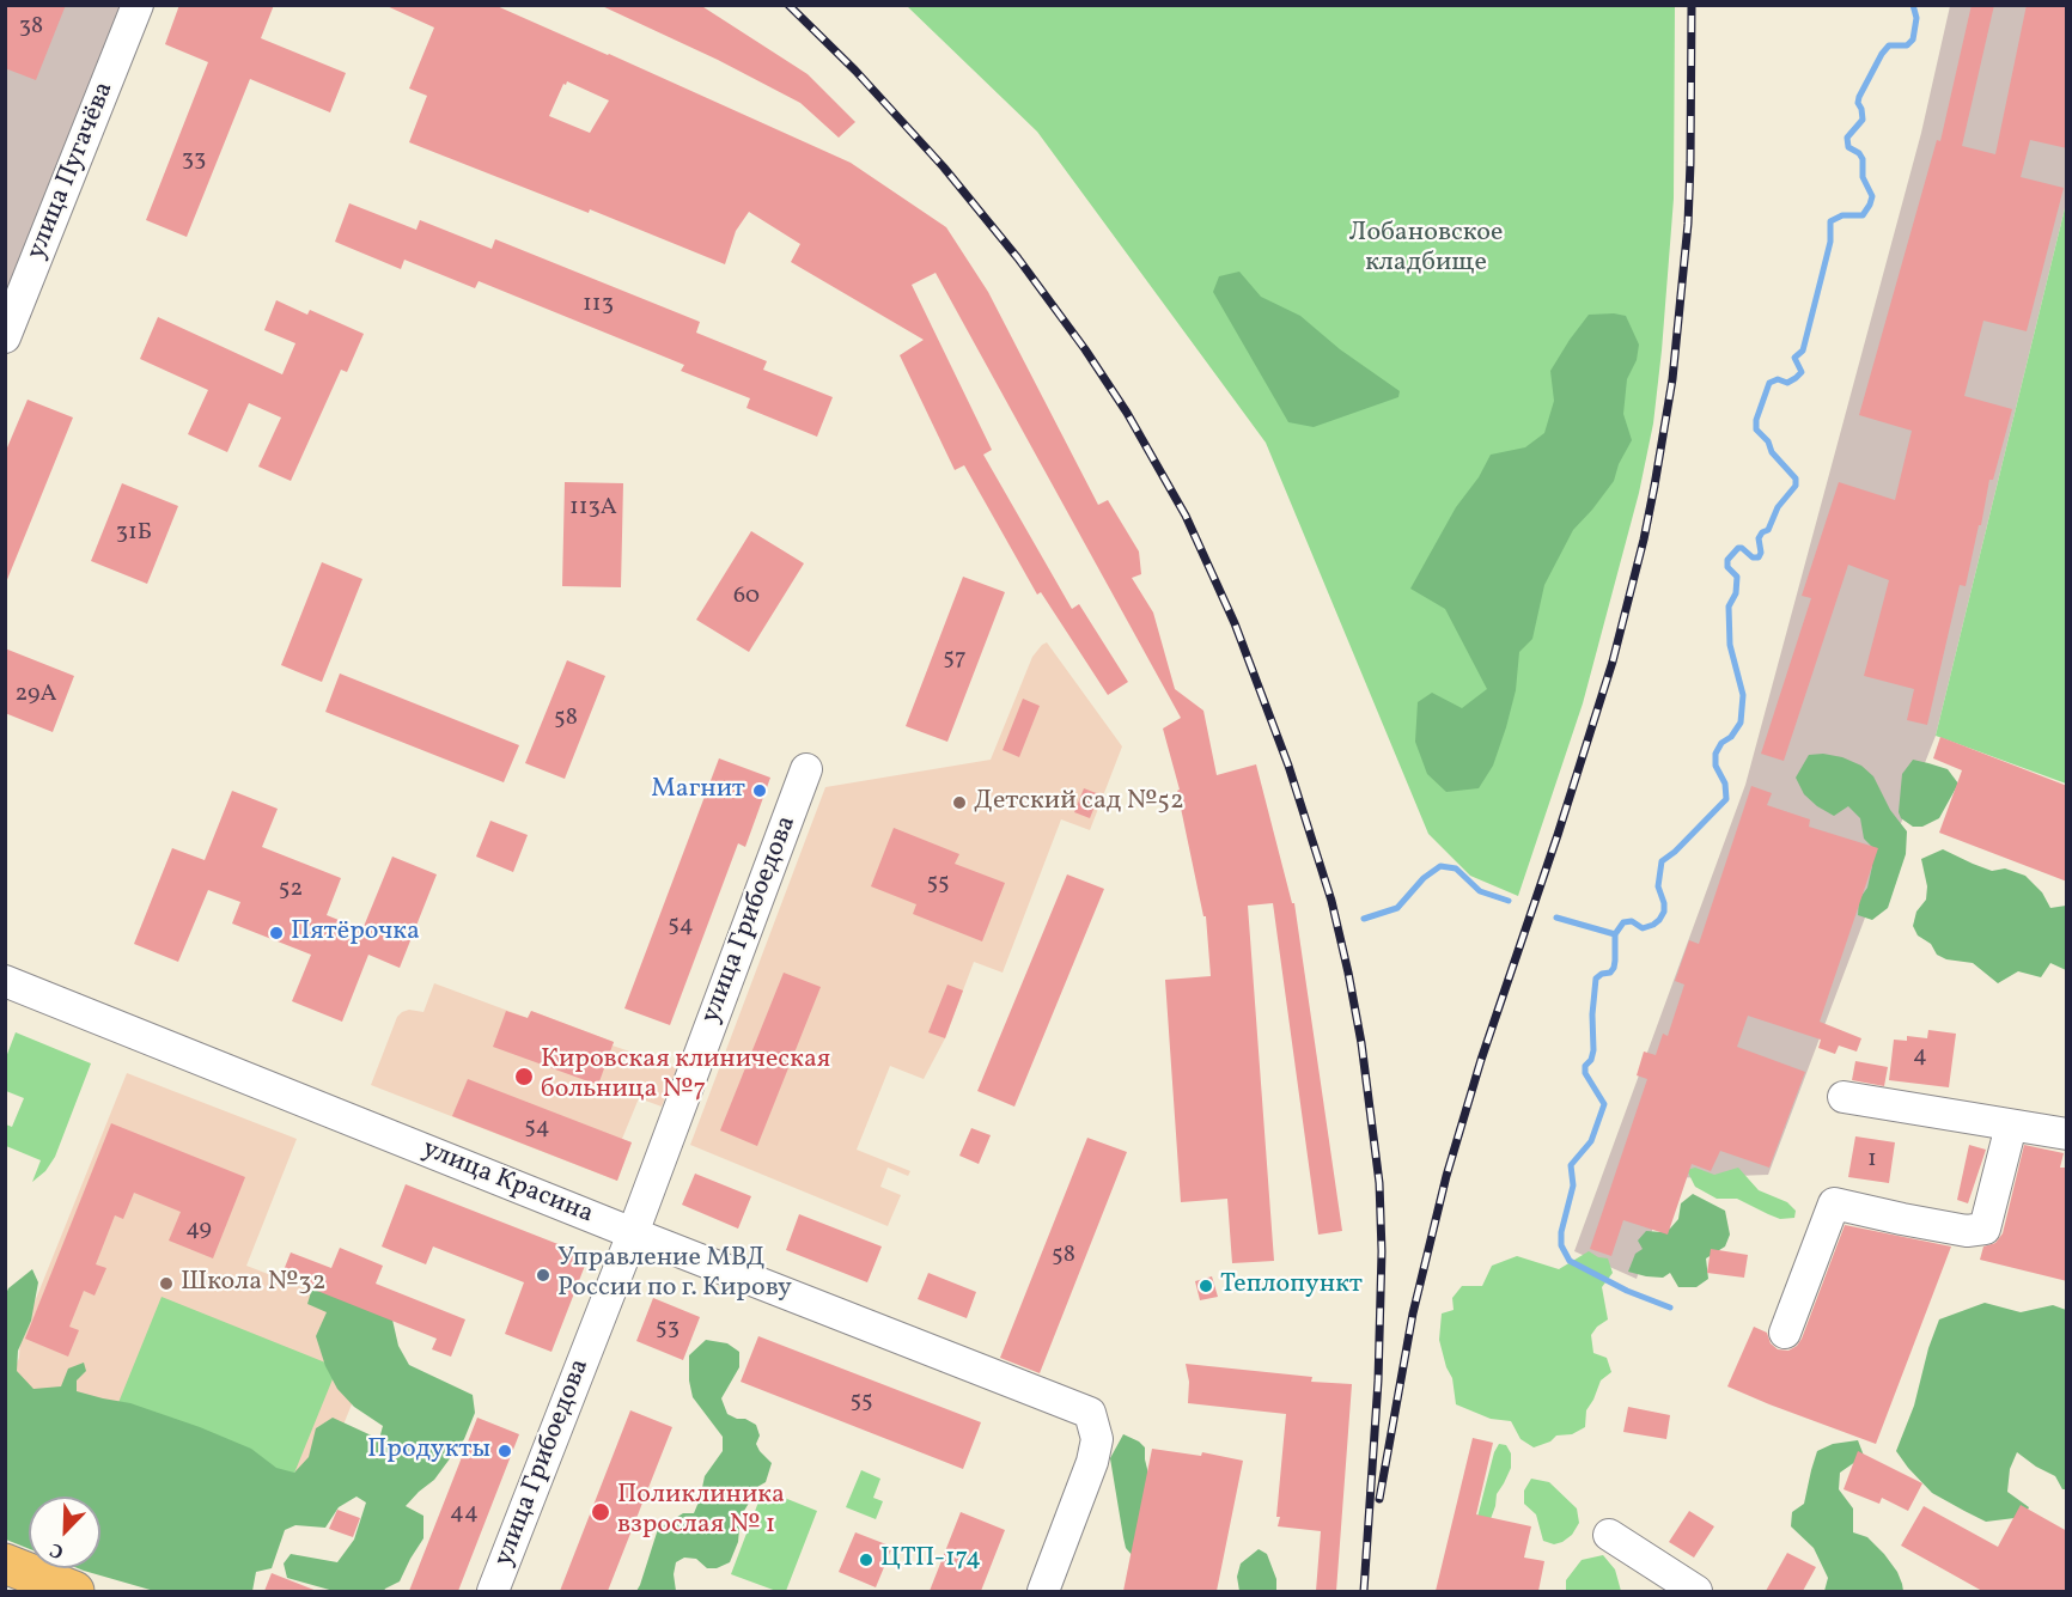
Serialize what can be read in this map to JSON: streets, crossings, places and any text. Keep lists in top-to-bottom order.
{
  "streets": {
    "street": ["улица Пугачёва", "улица Грибоедова", "улица Красина"]
  },
  "crossings": [
    ["улица Грибоедова", "улица Красина"]
  ],
  "parks": ["Лобановское кладбище"],
  "places": [
    "Магнит",
    "Детский сад №52",
    "Пятёрочка",
    "Кировская клиническая больница №7",
    "Управление МВД России по г. Кирову",
    "Школа №32",
    "Теплопункт",
    "Продукты",
    "Поликлиника взрослая № 1",
    "ЦТП-174"
  ],
  "house_numbers": [
    "38",
    "33",
    "113",
    "113А",
    "31Б",
    "60",
    "57",
    "29А",
    "58",
    "55",
    "52",
    "54",
    "4",
    "54",
    "1",
    "49",
    "58",
    "53",
    "55",
    "44"
  ],
  "north": "bottom left"
}
